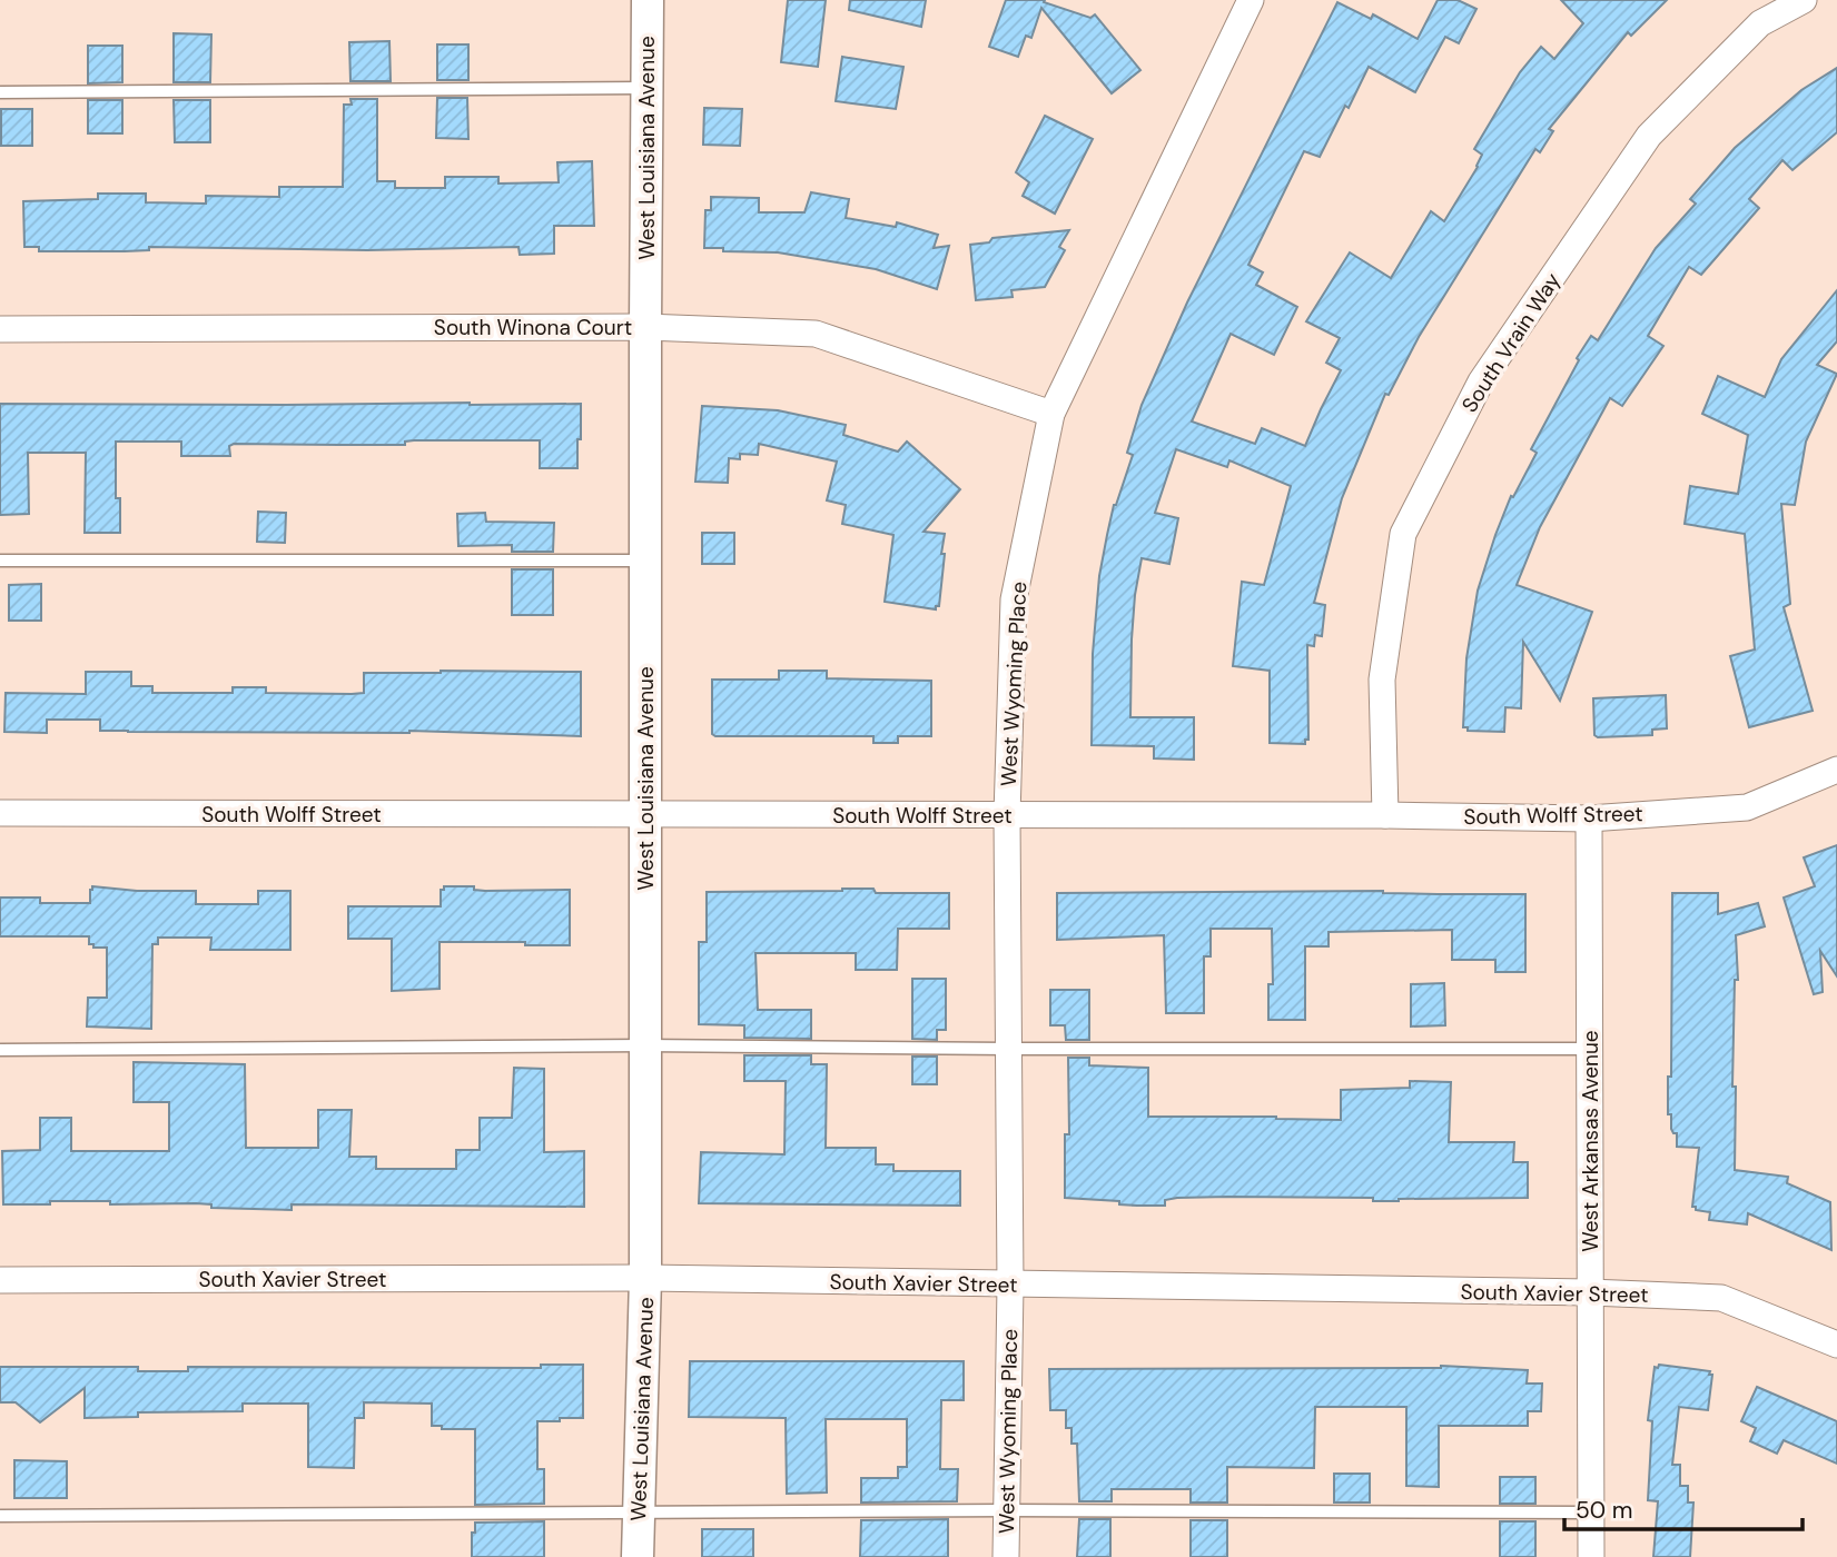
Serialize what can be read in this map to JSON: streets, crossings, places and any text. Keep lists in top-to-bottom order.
{
  "streets": {
    "street": [
      "West Louisiana Avenue",
      "South Winona Court",
      "South Vrain Way",
      "West Wyoming Place",
      "South Wolff Street",
      "West Arkansas Avenue",
      "South Xavier Street"
    ]
  },
  "crossings": [
    ["West Louisiana Avenue", "South Winona Court"],
    ["West Louisiana Avenue", "South Wolff Street"],
    ["West Louisiana Avenue", "South Xavier Street"],
    ["South Winona Court", "West Wyoming Place"],
    ["South Vrain Way", "South Wolff Street"],
    ["West Wyoming Place", "South Wolff Street"],
    ["West Wyoming Place", "South Xavier Street"],
    ["South Wolff Street", "West Arkansas Avenue"],
    ["West Arkansas Avenue", "South Xavier Street"]
  ],
  "scale_bar": "50 m"
}
